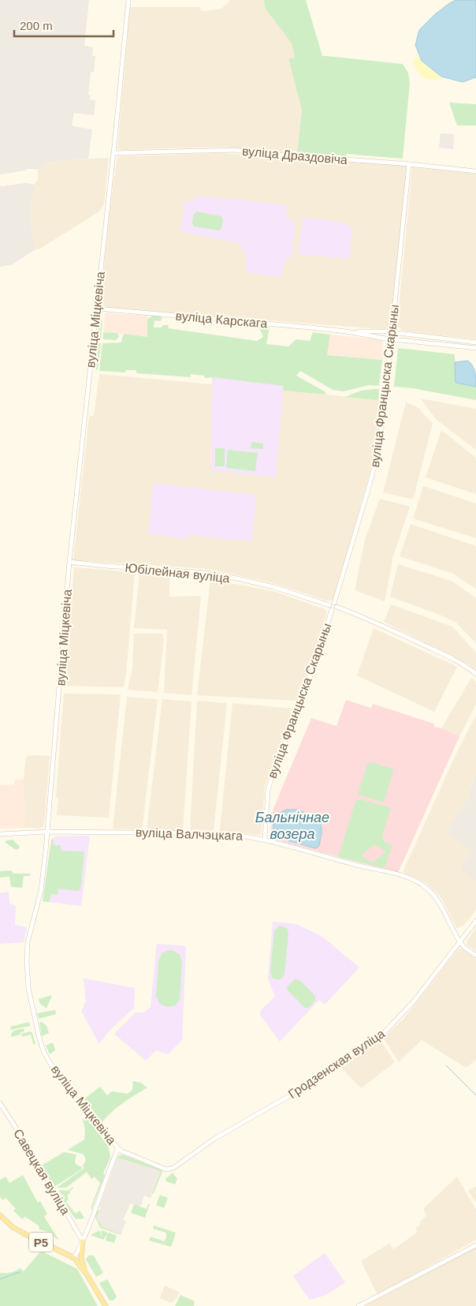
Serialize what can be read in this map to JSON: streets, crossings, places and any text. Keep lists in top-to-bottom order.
{
  "streets": {
    "main road": ["Р5"],
    "street": [
      "вуліца Драздовіча",
      "вуліца Міцкевіча",
      "вуліца Карскага",
      "вуліца Францыска Скарыны",
      "Юбілейная вуліца",
      "вуліца Валчэцкага",
      "Гродзенская вуліца",
      "Савецкая вуліца"
    ]
  },
  "crossings": [
    ["вуліца Драздовіча", "вуліца Міцкевіча"],
    ["вуліца Драздовіча", "вуліца Францыска Скарыны"],
    ["вуліца Міцкевіча", "вуліца Карскага"],
    ["вуліца Міцкевіча", "Юбілейная вуліца"],
    ["вуліца Міцкевіча", "вуліца Валчэцкага"],
    ["вуліца Міцкевіча", "Гродзенская вуліца"],
    ["вуліца Міцкевіча", "Савецкая вуліца"],
    ["вуліца Міцкевіча", "Р5"],
    ["вуліца Карскага", "вуліца Францыска Скарыны"],
    ["вуліца Францыска Скарыны", "Юбілейная вуліца"],
    ["вуліца Францыска Скарыны", "вуліца Валчэцкага"],
    ["вуліца Валчэцкага", "Гродзенская вуліца"]
  ],
  "water": ["Бальнічнае возера"],
  "scale_bar": "200 m"
}
